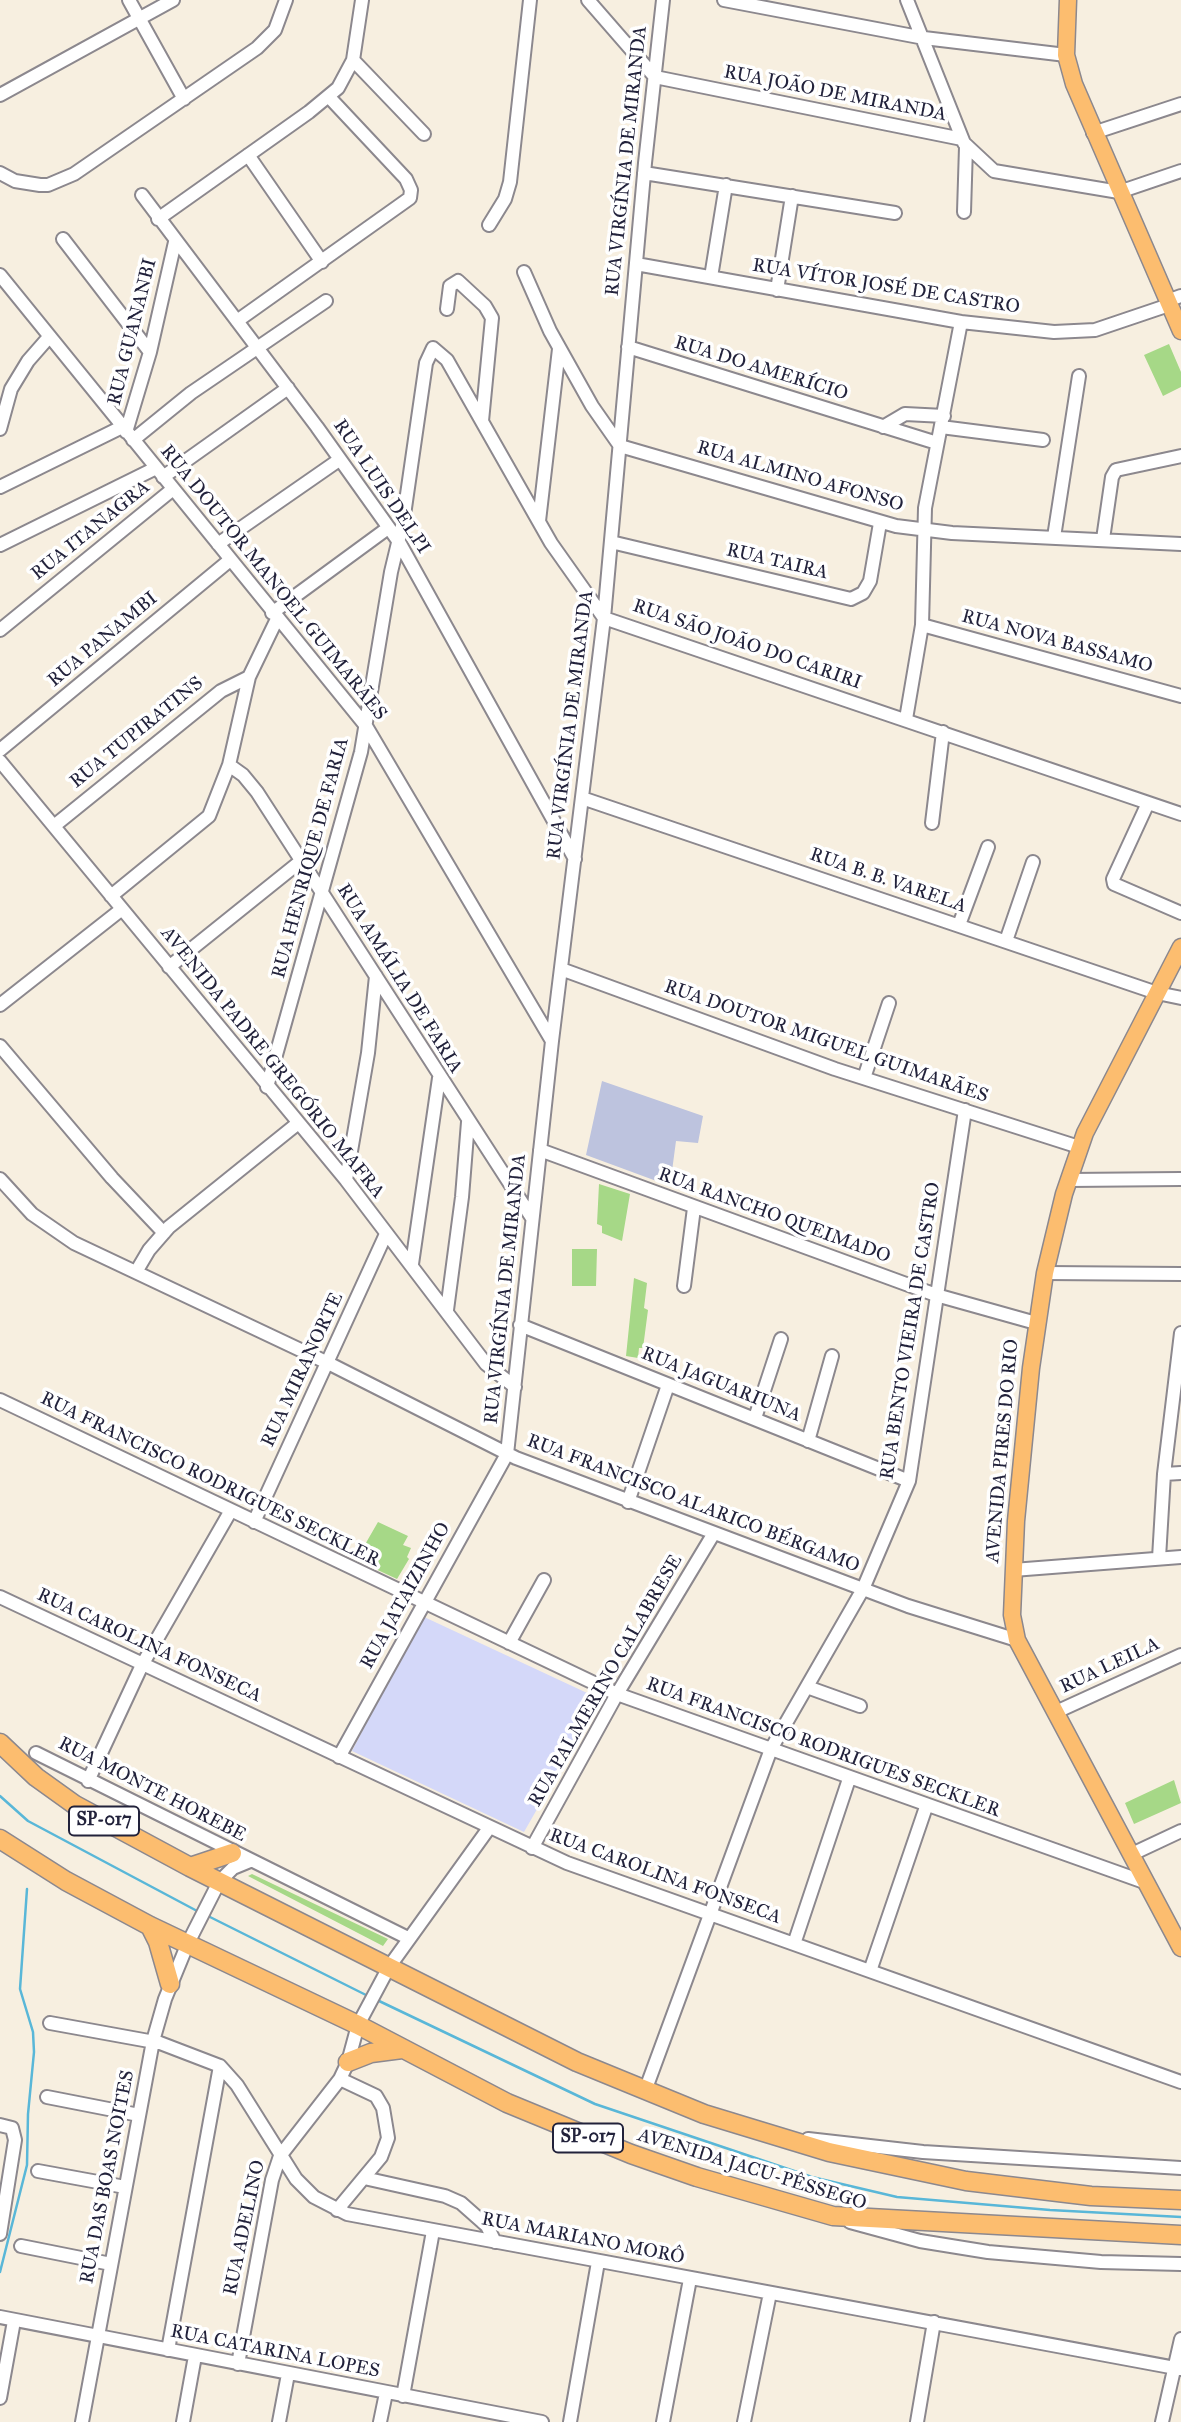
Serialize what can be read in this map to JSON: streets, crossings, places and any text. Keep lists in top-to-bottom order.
{
  "streets": {
    "highway": ["SP-017", "AVENIDA JACU-PÊSSEGO"],
    "main road": ["AVENIDA PIRES DO RIO"],
    "street": [
      "RUA JOÃO DE MIRANDA",
      "RUA VIRGÍNIA DE MIRANDA",
      "RUA VÍTOR JOSÉ DE CASTRO",
      "RUA GUANANBI",
      "RUA DO AMERÍCIO",
      "RUA ALMINO AFONSO",
      "RUA LUIS DELPI",
      "RUA ITANAGRA",
      "RUA TAIRA",
      "RUA DOUTOR MANOEL GUIMARÃES",
      "RUA PANAMBI",
      "RUA NOVA BASSAMO",
      "RUA SÃO JOÃO DO CARIRI",
      "RUA TUPIRATINS",
      "RUA HENRIQUE DE FARIA",
      "RUA B. B. VARELA",
      "RUA AMÁLIA DE FARIA",
      "RUA DOUTOR MIGUEL GUIMARÃES",
      "AVENIDA PADRE GREGÓRIO MAFRA",
      "RUA RANCHO QUEIMADO",
      "RUA BENTO VIEIRA DE CASTRO",
      "RUA MIRANORTE",
      "RUA JAGUARIUNA",
      "RUA FRANCISCO RODRIGUES SECKLER",
      "RUA FRANCISCO ALARICO BÉRGAMO",
      "RUA JATAIZINHO",
      "RUA CAROLINA FONSECA",
      "RUA LEILA",
      "RUA PALMERINO CALABRESE",
      "RUA MONTE HOREBE",
      "RUA DAS BOAS NOITES",
      "RUA ADELINO",
      "RUA MARIANO MORÔ",
      "RUA CATARINA LOPES"
    ]
  },
  "crossings": [
    ["RUA JOÃO DE MIRANDA", "RUA VIRGÍNIA DE MIRANDA"],
    ["RUA VIRGÍNIA DE MIRANDA", "RUA VÍTOR JOSÉ DE CASTRO"],
    ["RUA VIRGÍNIA DE MIRANDA", "RUA DO AMERÍCIO"],
    ["RUA VIRGÍNIA DE MIRANDA", "RUA ALMINO AFONSO"],
    ["RUA VIRGÍNIA DE MIRANDA", "RUA LUIS DELPI"],
    ["RUA VIRGÍNIA DE MIRANDA", "RUA TAIRA"],
    ["RUA VIRGÍNIA DE MIRANDA", "RUA DOUTOR MANOEL GUIMARÃES"],
    ["RUA VIRGÍNIA DE MIRANDA", "RUA SÃO JOÃO DO CARIRI"],
    ["RUA VIRGÍNIA DE MIRANDA", "RUA B. B. VARELA"],
    ["RUA VIRGÍNIA DE MIRANDA", "RUA AMÁLIA DE FARIA"],
    ["RUA VIRGÍNIA DE MIRANDA", "RUA DOUTOR MIGUEL GUIMARÃES"],
    ["RUA VIRGÍNIA DE MIRANDA", "AVENIDA PADRE GREGÓRIO MAFRA"],
    ["RUA VIRGÍNIA DE MIRANDA", "RUA RANCHO QUEIMADO"],
    ["RUA VIRGÍNIA DE MIRANDA", "RUA JAGUARIUNA"],
    ["RUA VIRGÍNIA DE MIRANDA", "RUA FRANCISCO ALARICO BÉRGAMO"],
    ["RUA VIRGÍNIA DE MIRANDA", "RUA JATAIZINHO"],
    ["RUA GUANANBI", "RUA LUIS DELPI"],
    ["RUA GUANANBI", "RUA DOUTOR MANOEL GUIMARÃES"],
    ["RUA ALMINO AFONSO", "RUA TAIRA"],
    ["RUA LUIS DELPI", "RUA HENRIQUE DE FARIA"],
    ["RUA ITANAGRA", "RUA DOUTOR MANOEL GUIMARÃES"],
    ["RUA DOUTOR MANOEL GUIMARÃES", "RUA PANAMBI"],
    ["RUA DOUTOR MANOEL GUIMARÃES", "RUA HENRIQUE DE FARIA"],
    ["RUA SÃO JOÃO DO CARIRI", "RUA HENRIQUE DE FARIA"],
    ["RUA TUPIRATINS", "AVENIDA PADRE GREGÓRIO MAFRA"],
    ["RUA HENRIQUE DE FARIA", "RUA AMÁLIA DE FARIA"],
    ["RUA HENRIQUE DE FARIA", "AVENIDA PADRE GREGÓRIO MAFRA"],
    ["RUA B. B. VARELA", "AVENIDA PIRES DO RIO"],
    ["RUA DOUTOR MIGUEL GUIMARÃES", "RUA BENTO VIEIRA DE CASTRO"],
    ["RUA DOUTOR MIGUEL GUIMARÃES", "AVENIDA PIRES DO RIO"],
    ["AVENIDA PADRE GREGÓRIO MAFRA", "RUA MIRANORTE"],
    ["RUA RANCHO QUEIMADO", "RUA BENTO VIEIRA DE CASTRO"],
    ["RUA RANCHO QUEIMADO", "AVENIDA PIRES DO RIO"],
    ["RUA BENTO VIEIRA DE CASTRO", "RUA JAGUARIUNA"],
    ["RUA BENTO VIEIRA DE CASTRO", "RUA FRANCISCO RODRIGUES SECKLER"],
    ["RUA BENTO VIEIRA DE CASTRO", "RUA FRANCISCO ALARICO BÉRGAMO"],
    ["RUA BENTO VIEIRA DE CASTRO", "RUA CAROLINA FONSECA"],
    ["RUA BENTO VIEIRA DE CASTRO", "AVENIDA JACU-PÊSSEGO"],
    ["RUA MIRANORTE", "RUA FRANCISCO RODRIGUES SECKLER"],
    ["RUA MIRANORTE", "RUA FRANCISCO ALARICO BÉRGAMO"],
    ["AVENIDA PIRES DO RIO", "RUA FRANCISCO RODRIGUES SECKLER"],
    ["AVENIDA PIRES DO RIO", "RUA FRANCISCO ALARICO BÉRGAMO"],
    ["AVENIDA PIRES DO RIO", "RUA LEILA"],
    ["RUA FRANCISCO RODRIGUES SECKLER", "RUA JATAIZINHO"],
    ["RUA FRANCISCO RODRIGUES SECKLER", "RUA PALMERINO CALABRESE"],
    ["RUA FRANCISCO ALARICO BÉRGAMO", "RUA JATAIZINHO"],
    ["RUA FRANCISCO ALARICO BÉRGAMO", "RUA PALMERINO CALABRESE"],
    ["RUA JATAIZINHO", "RUA CAROLINA FONSECA"],
    ["RUA CAROLINA FONSECA", "RUA PALMERINO CALABRESE"],
    ["RUA MONTE HOREBE", "AVENIDA JACU-PÊSSEGO"],
    ["SP-017", "AVENIDA JACU-PÊSSEGO"],
    ["AVENIDA JACU-PÊSSEGO", "RUA DAS BOAS NOITES"],
    ["RUA DAS BOAS NOITES", "RUA MARIANO MORÔ"],
    ["RUA DAS BOAS NOITES", "RUA CATARINA LOPES"],
    ["RUA ADELINO", "RUA MARIANO MORÔ"],
    ["RUA ADELINO", "RUA CATARINA LOPES"]
  ]
}
